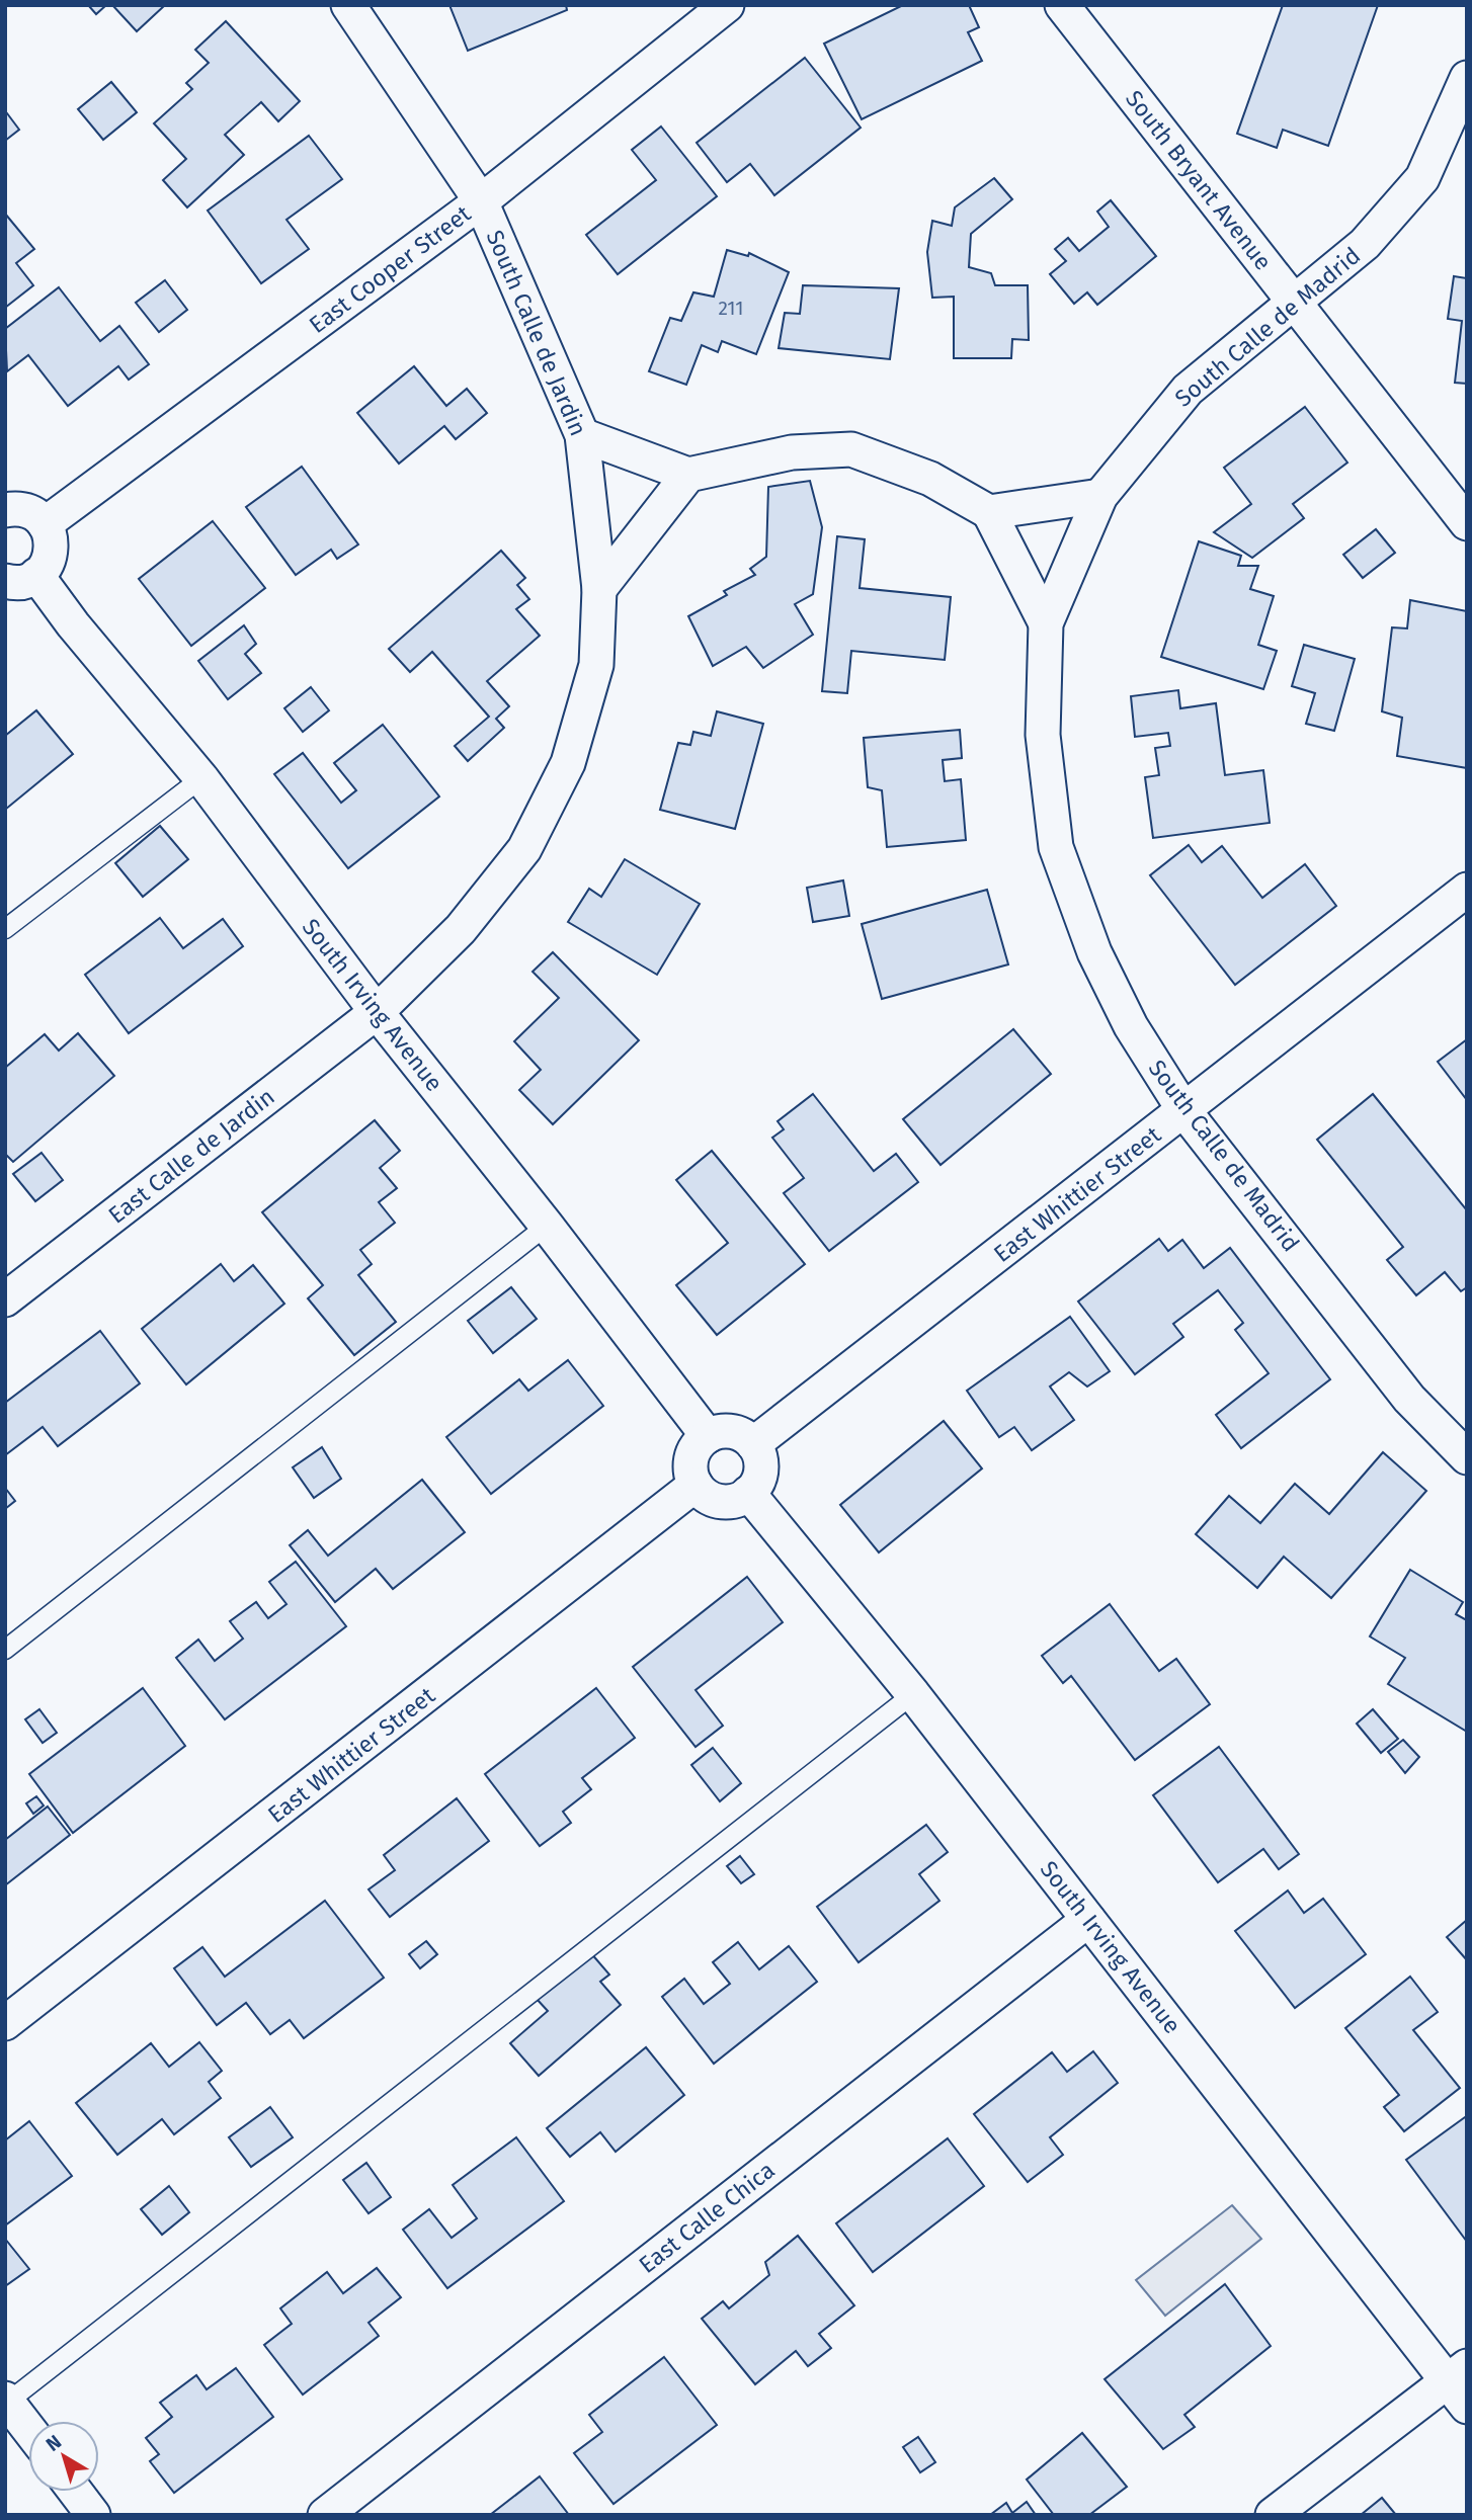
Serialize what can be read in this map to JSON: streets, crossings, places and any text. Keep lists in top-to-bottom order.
{
  "streets": {
    "street": [
      "South Bryant Avenue",
      "East Cooper Street",
      "South Calle de Madrid",
      "South Calle de Jardin",
      "South Irving Avenue",
      "East Calle de Jardin",
      "East Whittier Street",
      "East Calle Chica"
    ]
  },
  "crossings": [
    ["South Bryant Avenue", "South Calle de Madrid"],
    ["East Cooper Street", "South Calle de Jardin"],
    ["South Calle de Madrid", "East Whittier Street"],
    ["South Calle de Jardin", "South Irving Avenue"],
    ["South Calle de Jardin", "East Calle de Jardin"],
    ["South Irving Avenue", "East Calle de Jardin"],
    ["South Irving Avenue", "East Whittier Street"],
    ["South Irving Avenue", "East Calle Chica"]
  ],
  "house_numbers": ["211"],
  "north": "top left"
}
